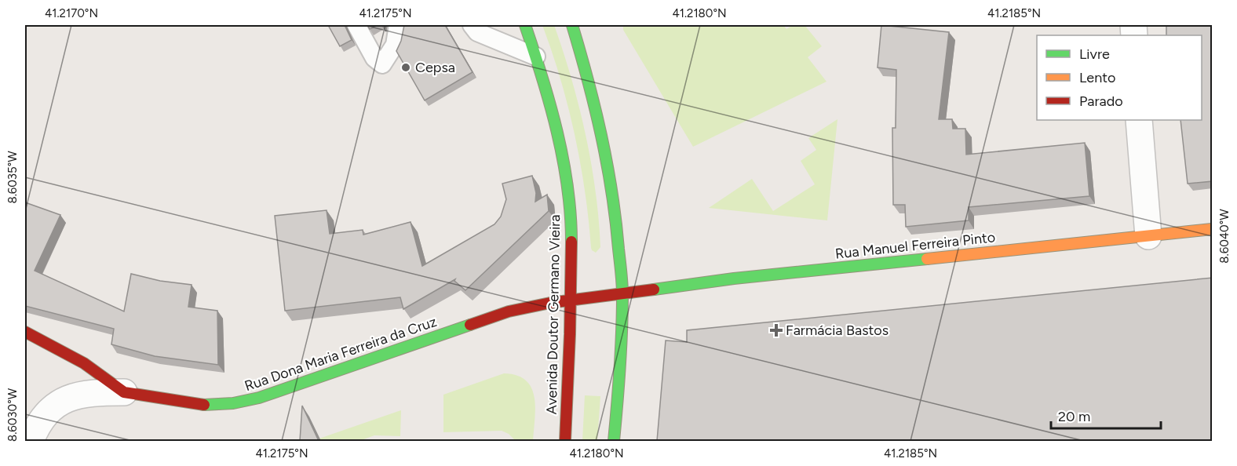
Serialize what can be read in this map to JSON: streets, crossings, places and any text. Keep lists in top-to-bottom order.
{
  "streets": {
    "street": ["Rua Manuel Ferreira Pinto", "Avenida Doutor Germano Vieira", "Rua Dona Maria Ferreira da Cruz"]
  },
  "crossings": [
    ["Rua Manuel Ferreira Pinto", "Rua Dona Maria Ferreira da Cruz"],
    ["Avenida Doutor Germano Vieira", "Rua Dona Maria Ferreira da Cruz"]
  ],
  "places": {
    "other": ["Cepsa"],
    "health": ["Farmácia Bastos"]
  },
  "legend": ["Livre", "Lento", "Parado"],
  "scale_bar": "20 m",
  "coordinates": [
    "41.2170°N",
    "41.2175°N",
    "41.2180°N",
    "41.2185°N",
    "8.6035°W",
    "8.6040°W",
    "8.6030°W"
  ]
}
